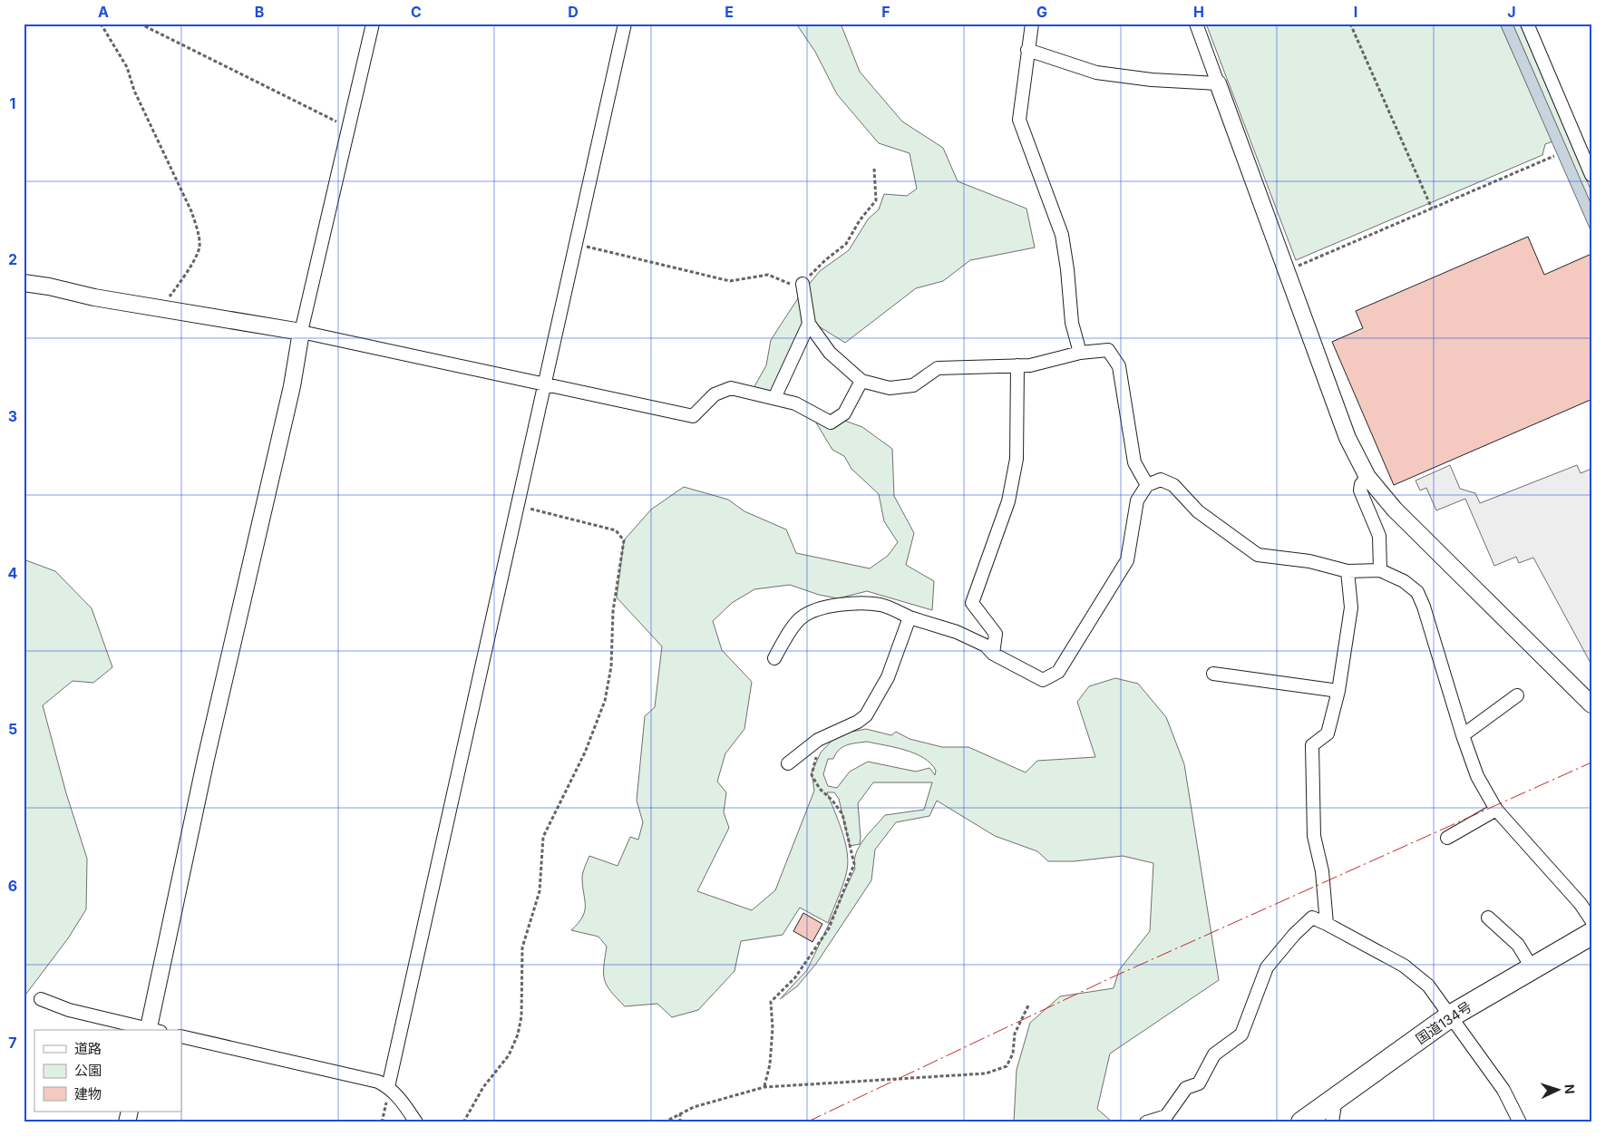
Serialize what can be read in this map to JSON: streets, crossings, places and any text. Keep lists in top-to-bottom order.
{
  "streets": {
    "highway": ["国道134号"]
  },
  "legend": ["道路", "公園", "建物"],
  "north": "right",
  "grid": {
    "columns": [
      "A",
      "B",
      "C",
      "D",
      "E",
      "F",
      "G",
      "H",
      "I",
      "J"
    ],
    "rows": [
      "1",
      "2",
      "3",
      "4",
      "5",
      "6",
      "7"
    ]
  }
}
